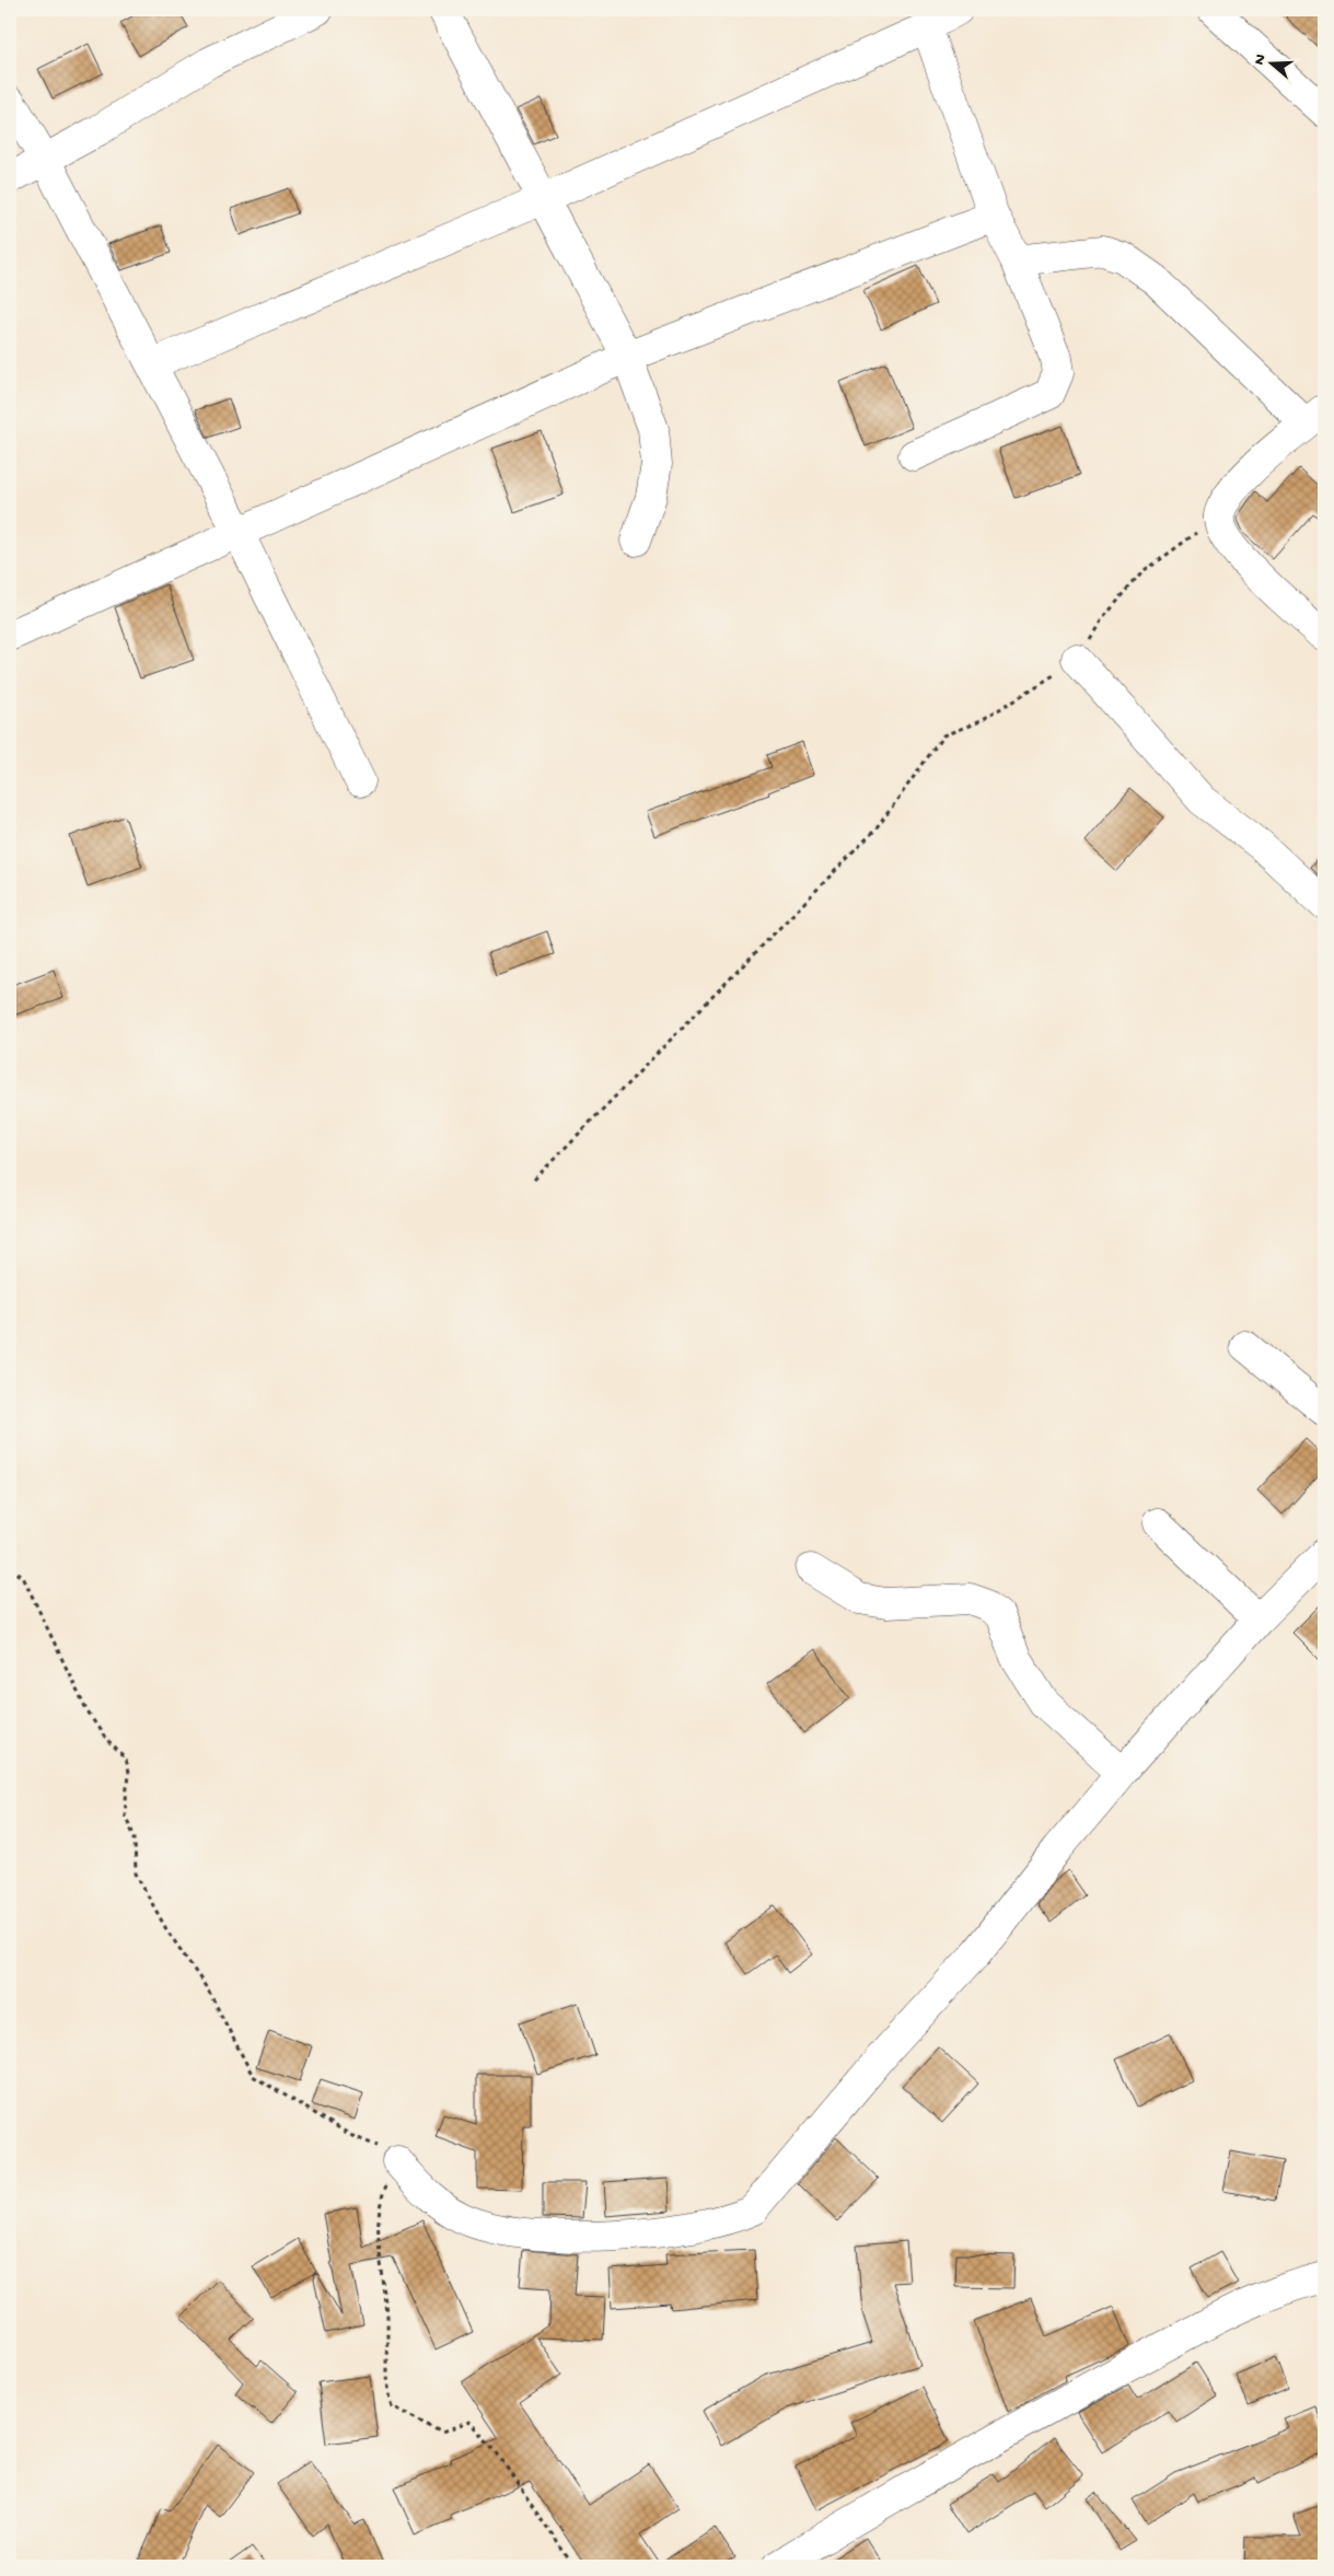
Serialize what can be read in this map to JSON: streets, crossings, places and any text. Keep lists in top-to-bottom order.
{
  "north": "left"
}
